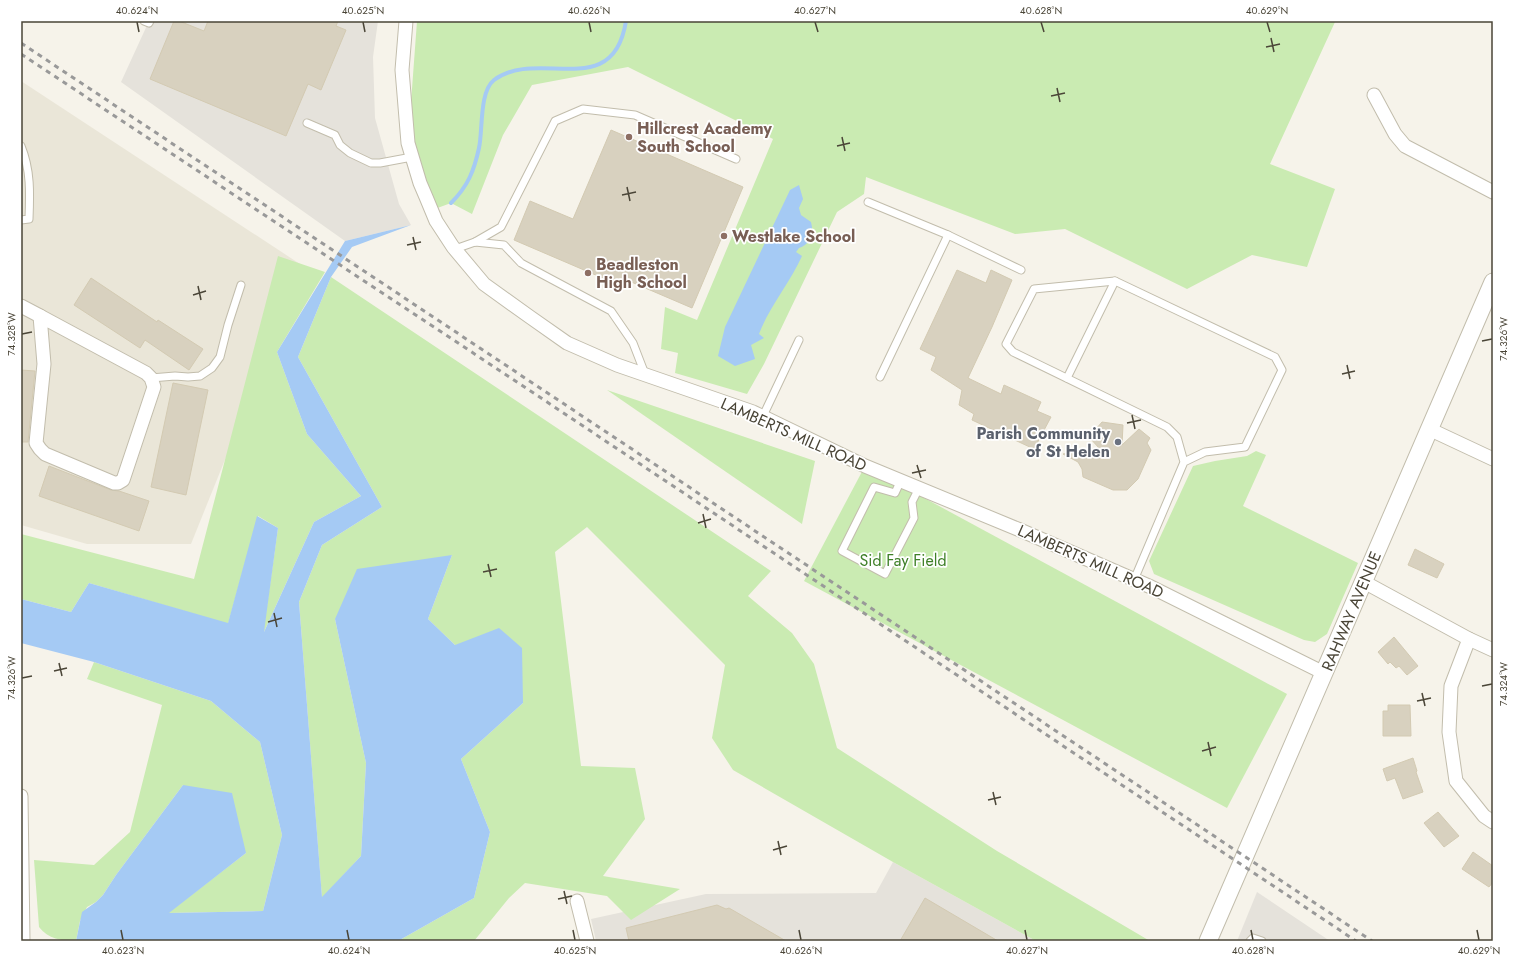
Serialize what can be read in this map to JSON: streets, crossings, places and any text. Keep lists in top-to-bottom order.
{
  "streets": {
    "street": ["LAMBERTS MILL ROAD", "RAHWAY AVENUE"]
  },
  "crossings": [
    ["LAMBERTS MILL ROAD", "RAHWAY AVENUE"]
  ],
  "parks": ["Sid Fay Field"],
  "places": [
    "Hillcrest Academy South School",
    "Westlake School",
    "Beadleston High School",
    "Parish Community of St Helen"
  ],
  "coordinates": [
    "40.624°N",
    "40.625°N",
    "40.626°N",
    "40.627°N",
    "40.628°N",
    "40.629°N",
    "74.328°W",
    "74.326°W",
    "74.324°W",
    "40.623°N"
  ]
}
